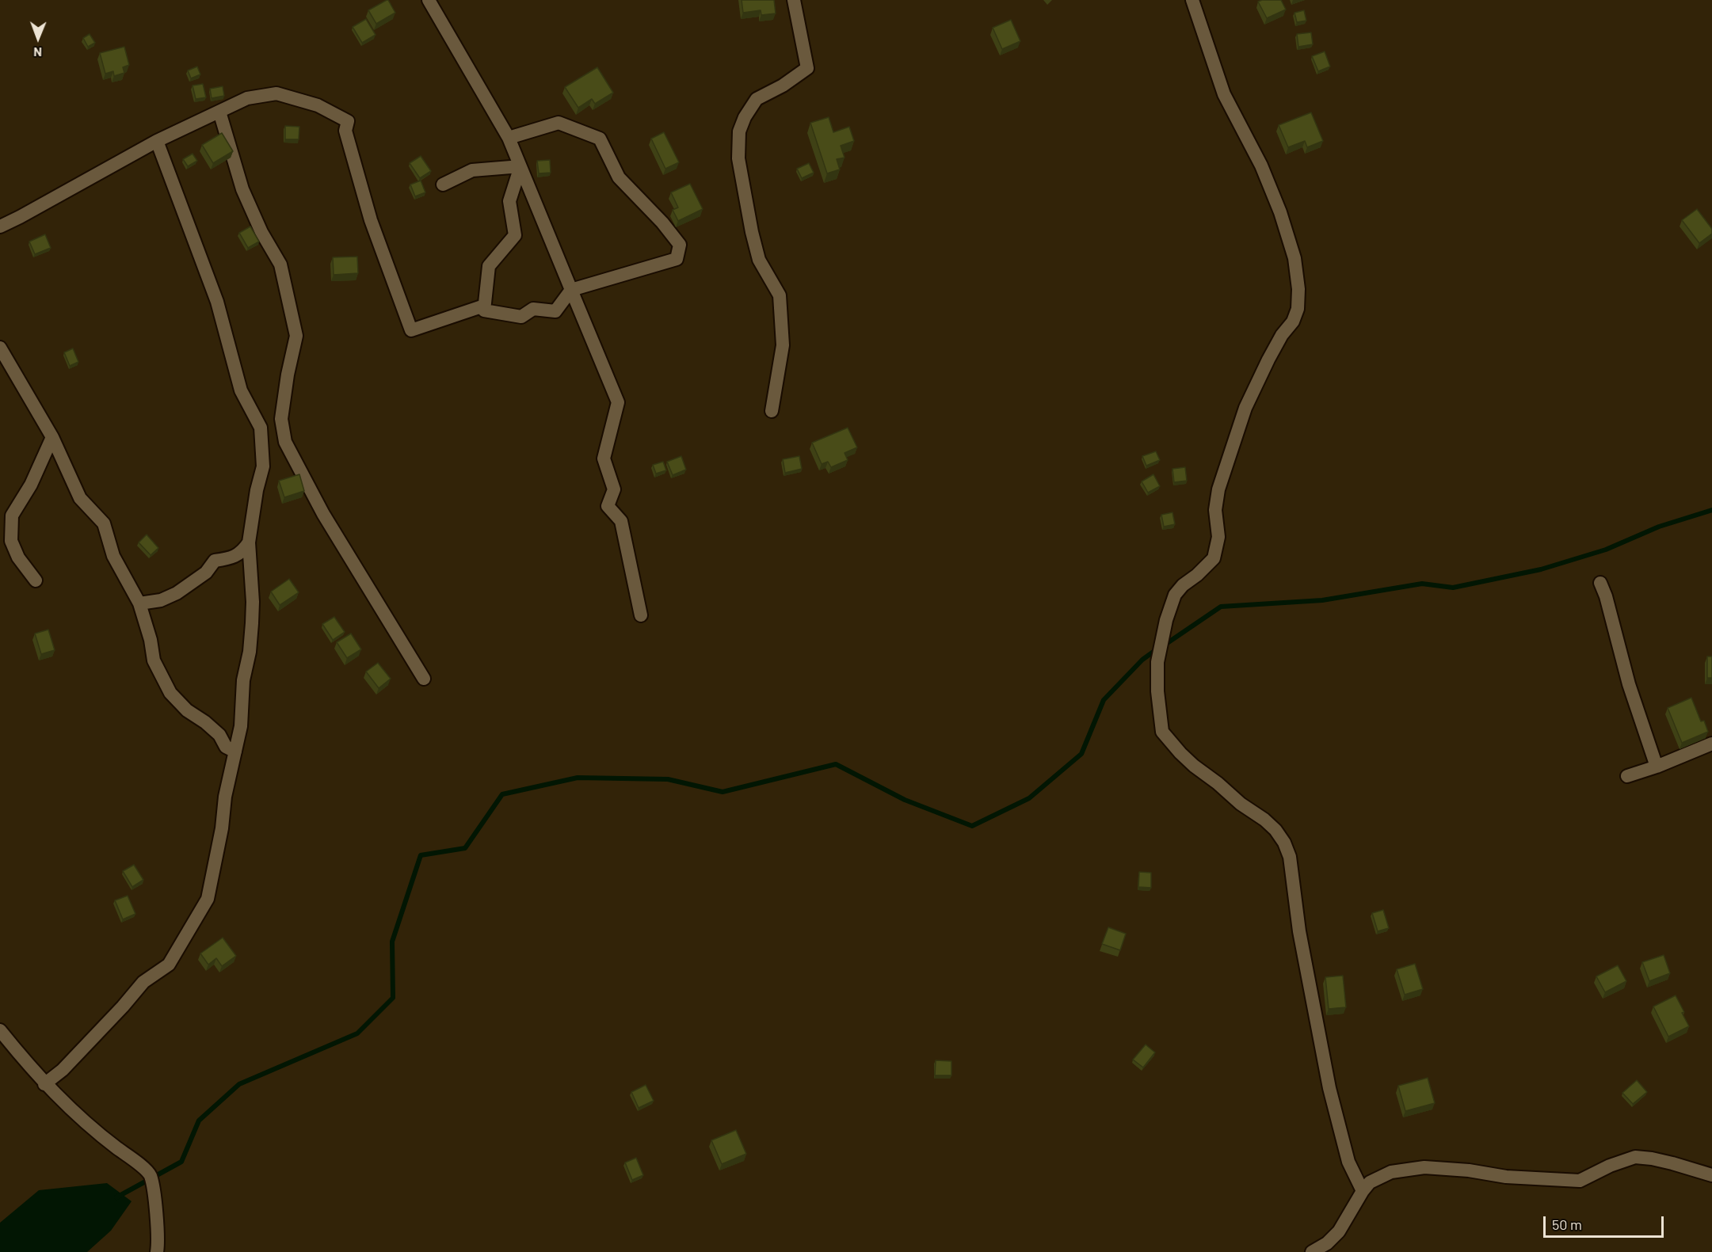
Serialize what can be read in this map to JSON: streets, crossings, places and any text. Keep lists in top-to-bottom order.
{
  "scale_bar": "50 m",
  "north": "bottom"
}
